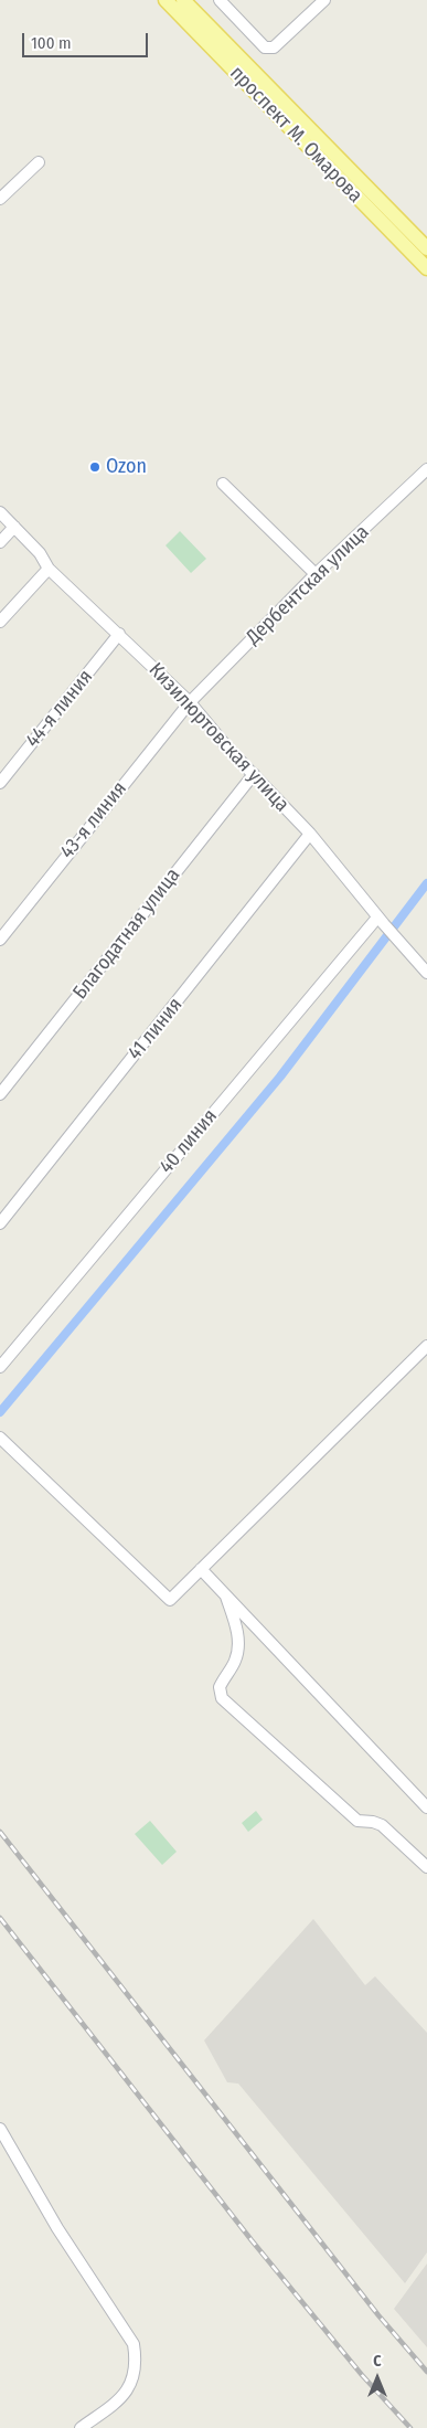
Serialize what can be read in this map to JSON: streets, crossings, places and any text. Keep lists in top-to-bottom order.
{
  "streets": {
    "main road": ["проспект М. Омарова"],
    "street": [
      "Дербентская улица",
      "44-я линия",
      "Кизилюртовская улица",
      "43-я линия",
      "Благодатная улица",
      "41 линия",
      "40 линия"
    ]
  },
  "crossings": [
    ["Дербентская улица", "Кизилюртовская улица"],
    ["Дербентская улица", "43-я линия"],
    ["44-я линия", "Кизилюртовская улица"],
    ["Кизилюртовская улица", "43-я линия"],
    ["Кизилюртовская улица", "Благодатная улица"],
    ["Кизилюртовская улица", "41 линия"],
    ["Кизилюртовская улица", "40 линия"]
  ],
  "places": ["Ozon"],
  "scale_bar": "100 m",
  "north": "top"
}
